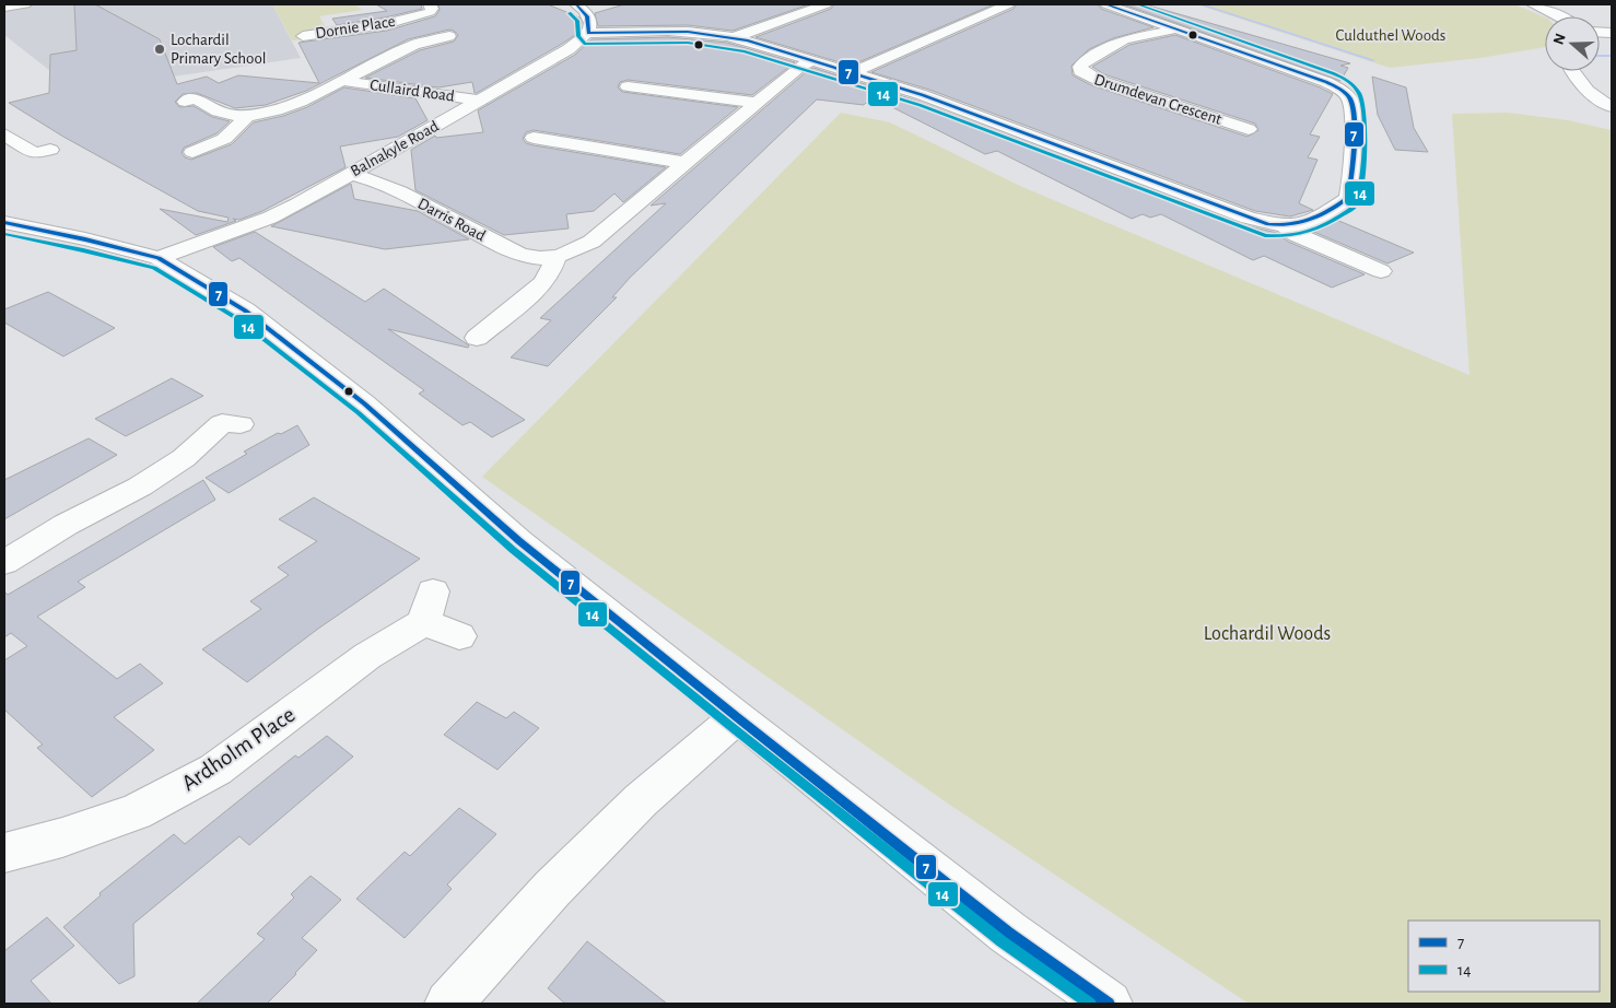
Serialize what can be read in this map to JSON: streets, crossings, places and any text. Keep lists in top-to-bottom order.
{
  "streets": {
    "street": [
      "Dornie Place",
      "Cullaird Road",
      "Drumdevan Crescent",
      "Balnakyle Road",
      "Darris Road",
      "Ardholm Place"
    ]
  },
  "crossings": [
    ["Cullaird Road", "Balnakyle Road"],
    ["Balnakyle Road", "Darris Road"]
  ],
  "parks": ["Culduthel Woods", "Lochardil Woods"],
  "places": ["Lochardil Primary School"],
  "lines": ["transit line 7", "transit line 14"],
  "legend": ["7", "14"],
  "north": "left"
}
